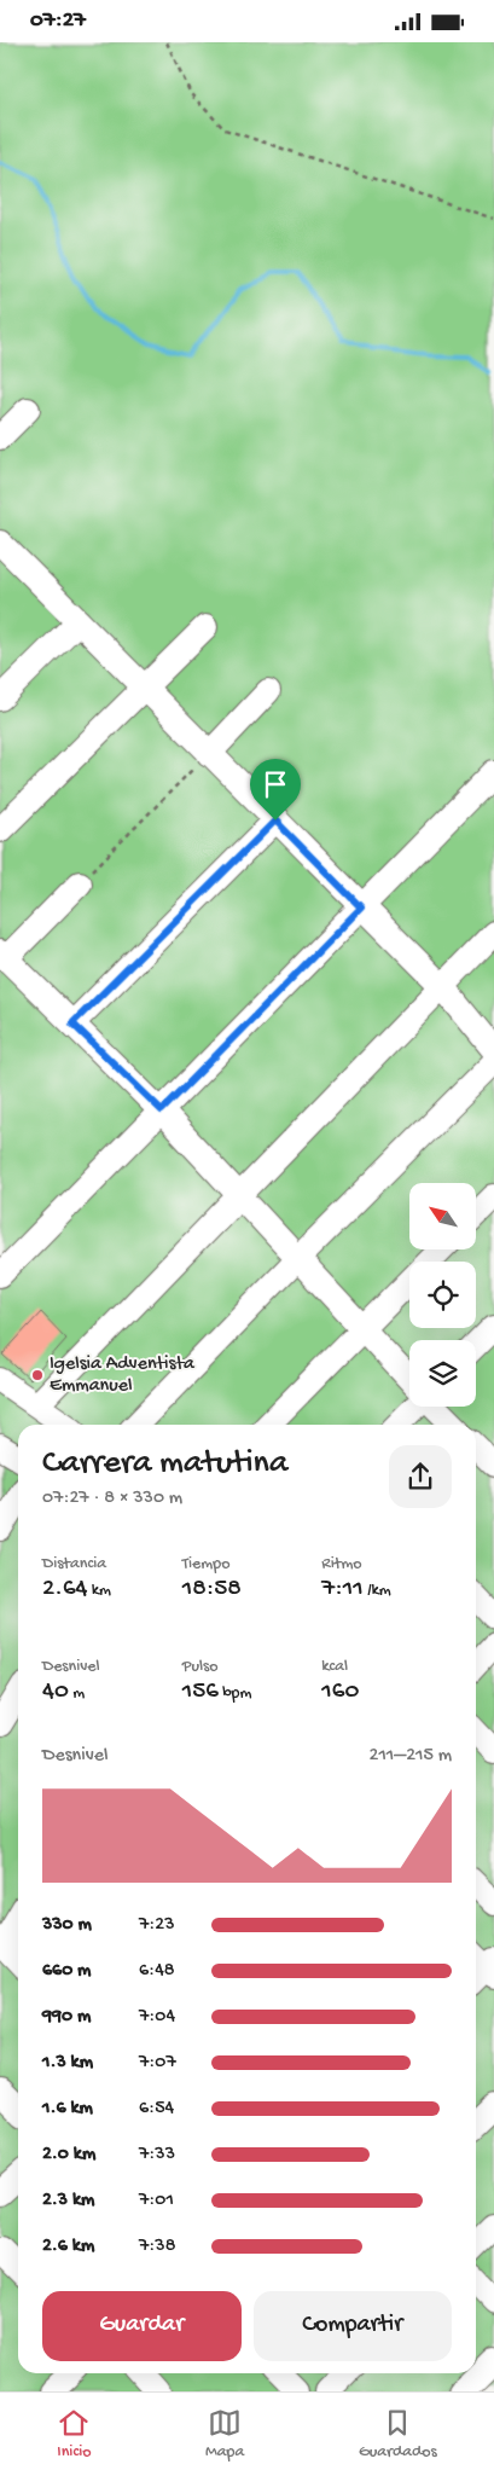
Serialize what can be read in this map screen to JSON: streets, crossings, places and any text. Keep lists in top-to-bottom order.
{
  "places": ["Igelsia Adventista Emmanuel"],
  "north": "top left",
  "page": {
    "status": "07:27",
    "heading": ["Carrera matutina", "07:27 · 8 × 330 m"],
    "stats": [
      ["Distancia", "2.64 km"],
      ["Tiempo", "18:58"],
      ["Ritmo", "7:11 /km"],
      ["Desnivel", "40 m"],
      ["Pulso", "156 bpm"],
      ["kcal", "160"]
    ],
    "chart": ["Desnivel", "211–215 m"],
    "list": [
      {
        "name": "330 m",
        "note": "7:23"
      },
      {
        "name": "660 m",
        "note": "6:48"
      },
      {
        "name": "990 m",
        "note": "7:04"
      },
      {
        "name": "1.3 km",
        "note": "7:07"
      },
      {
        "name": "1.6 km",
        "note": "6:54"
      },
      {
        "name": "2.0 km",
        "note": "7:33"
      },
      {
        "name": "2.3 km",
        "note": "7:01"
      },
      {
        "name": "2.6 km",
        "note": "7:38"
      }
    ],
    "buttons": ["Guardar", "Compartir"],
    "tabs": ["Inicio", "Mapa", "Guardados"]
  }
}
